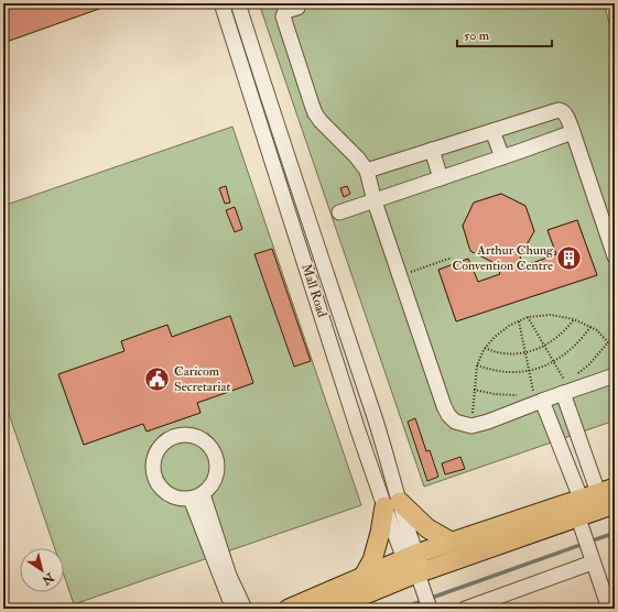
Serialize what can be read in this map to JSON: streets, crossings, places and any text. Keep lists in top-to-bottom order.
{
  "streets": {
    "street": ["Mall Road"]
  },
  "places": {
    "building": ["Arthur Chung Convention Centre"],
    "public building": ["Caricom Secretariat"]
  },
  "scale_bar": "50 m",
  "north": "bottom right"
}
